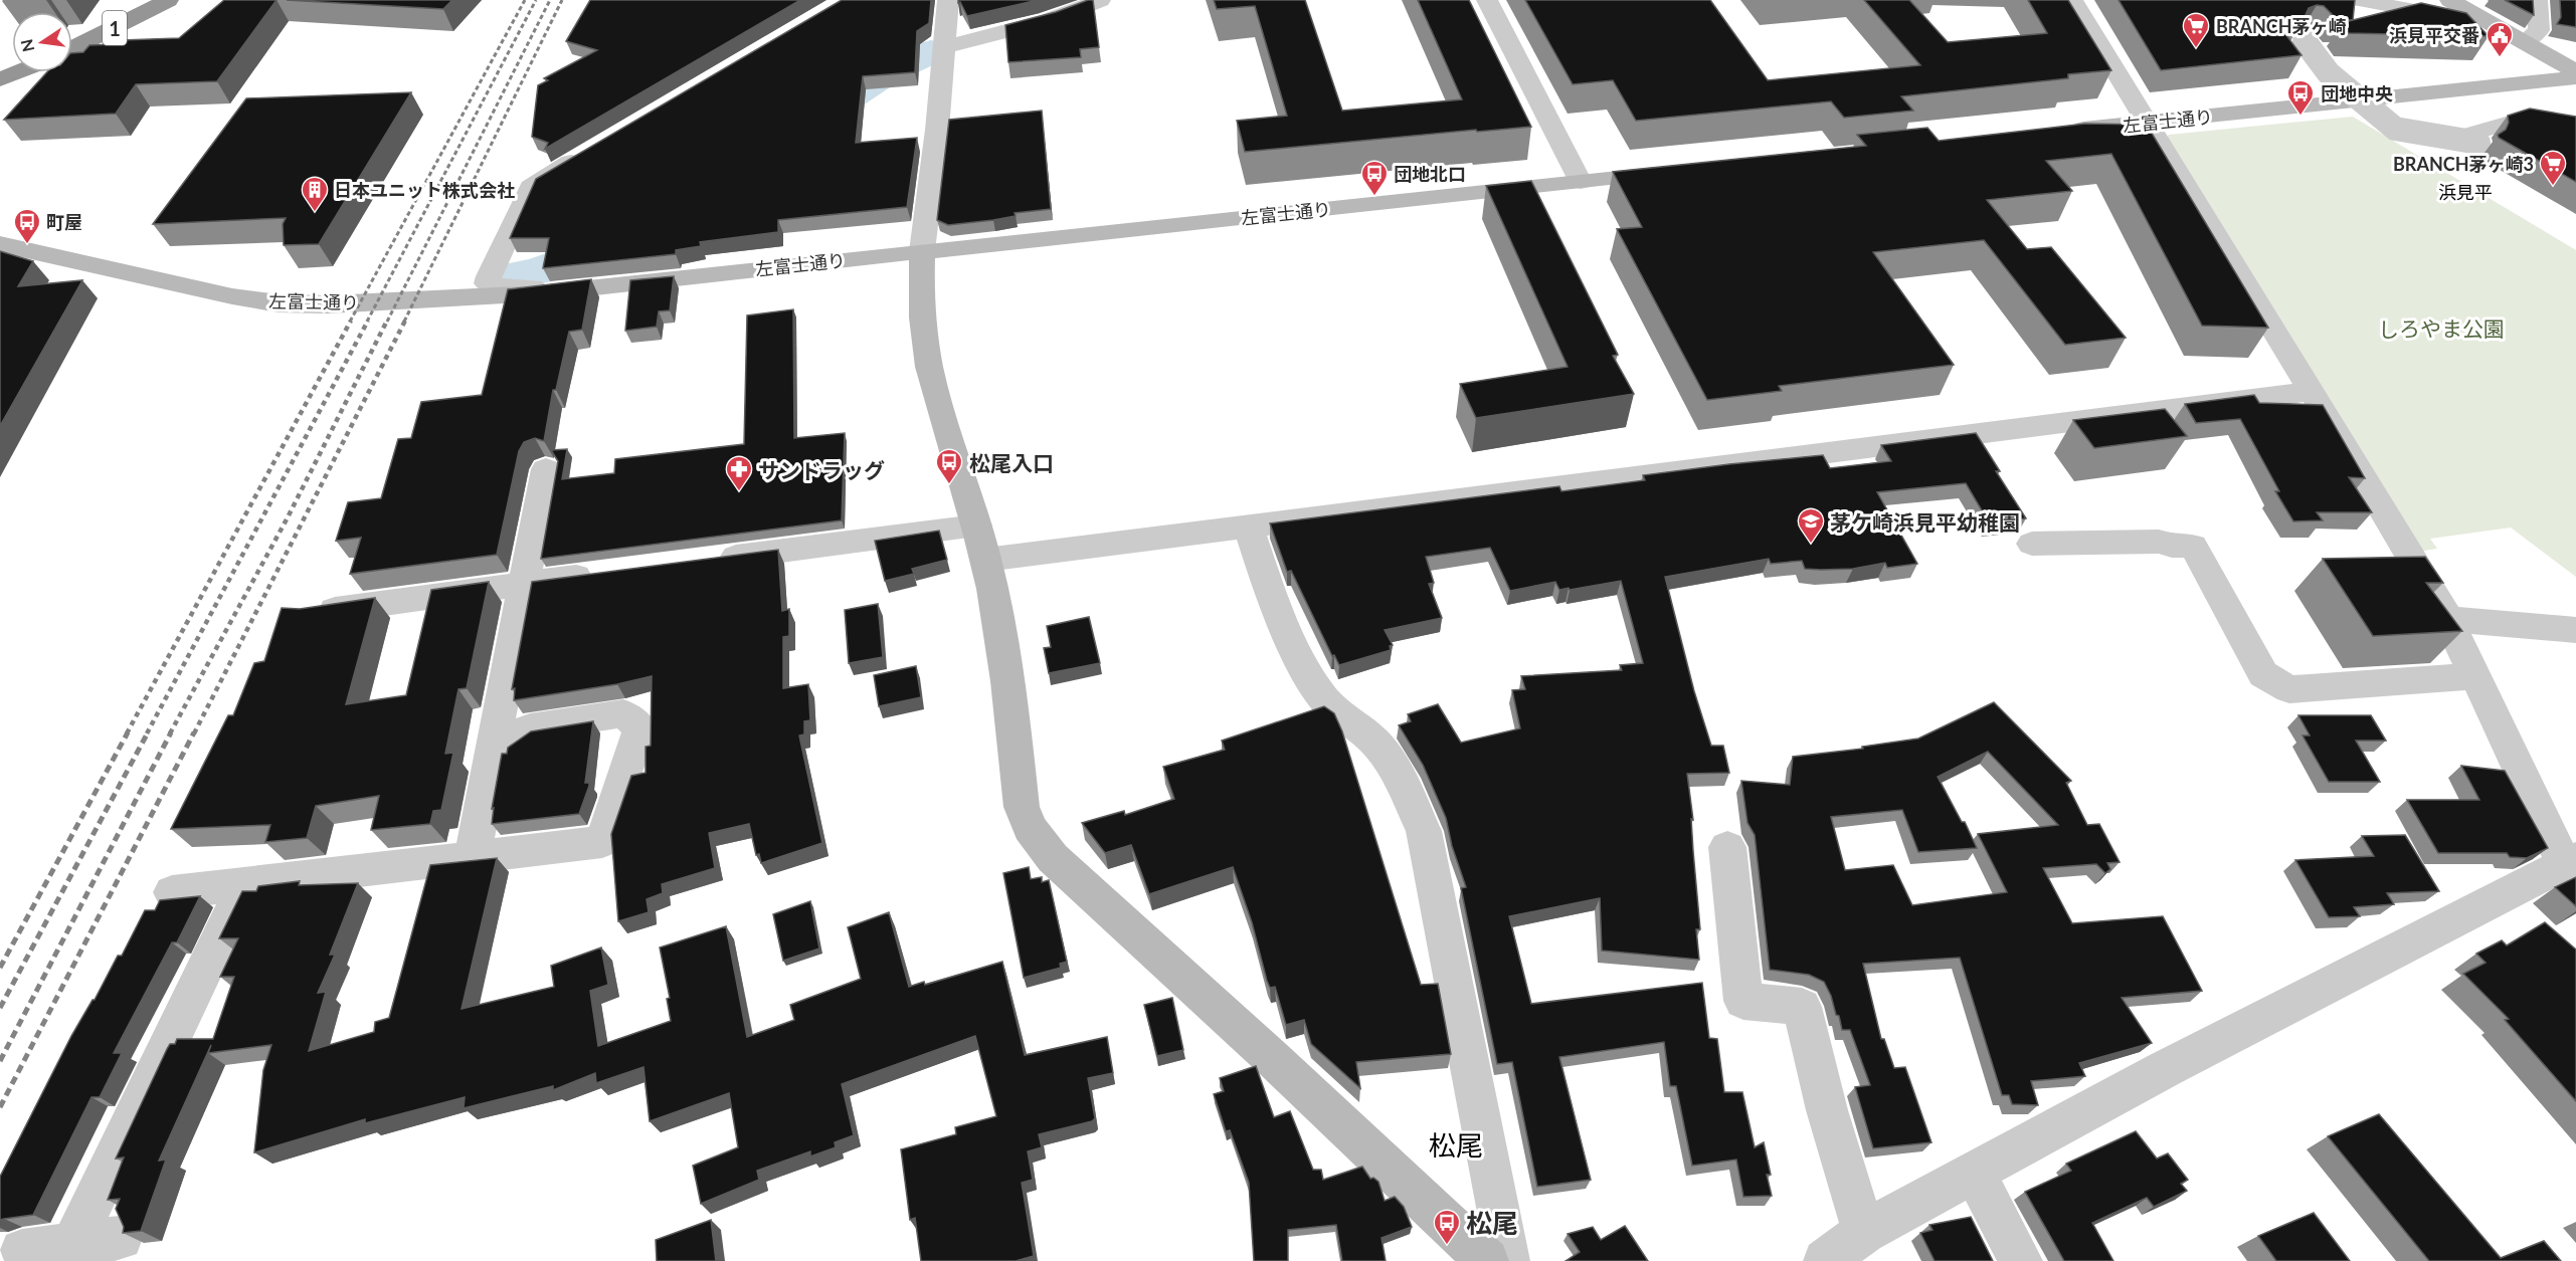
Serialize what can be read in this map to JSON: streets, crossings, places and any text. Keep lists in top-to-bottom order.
{
  "streets": {
    "highway": ["1"],
    "street": ["左富士通り"]
  },
  "districts": ["浜見平", "松尾"],
  "parks": ["しろやま公園"],
  "places": {
    "supermarket": ["BRANCH茅ヶ崎", "BRANCH茅ヶ崎3"],
    "public building": ["浜見平交番"],
    "bus stop": [
      "団地中央",
      "団地北口",
      "町屋",
      "松尾入口",
      "松尾"
    ],
    "building": ["日本ユニット株式会社"],
    "pharmacy": ["サンドラッグ"],
    "school or university": ["茅ケ崎浜見平幼稚園"]
  },
  "north": "left"
}
